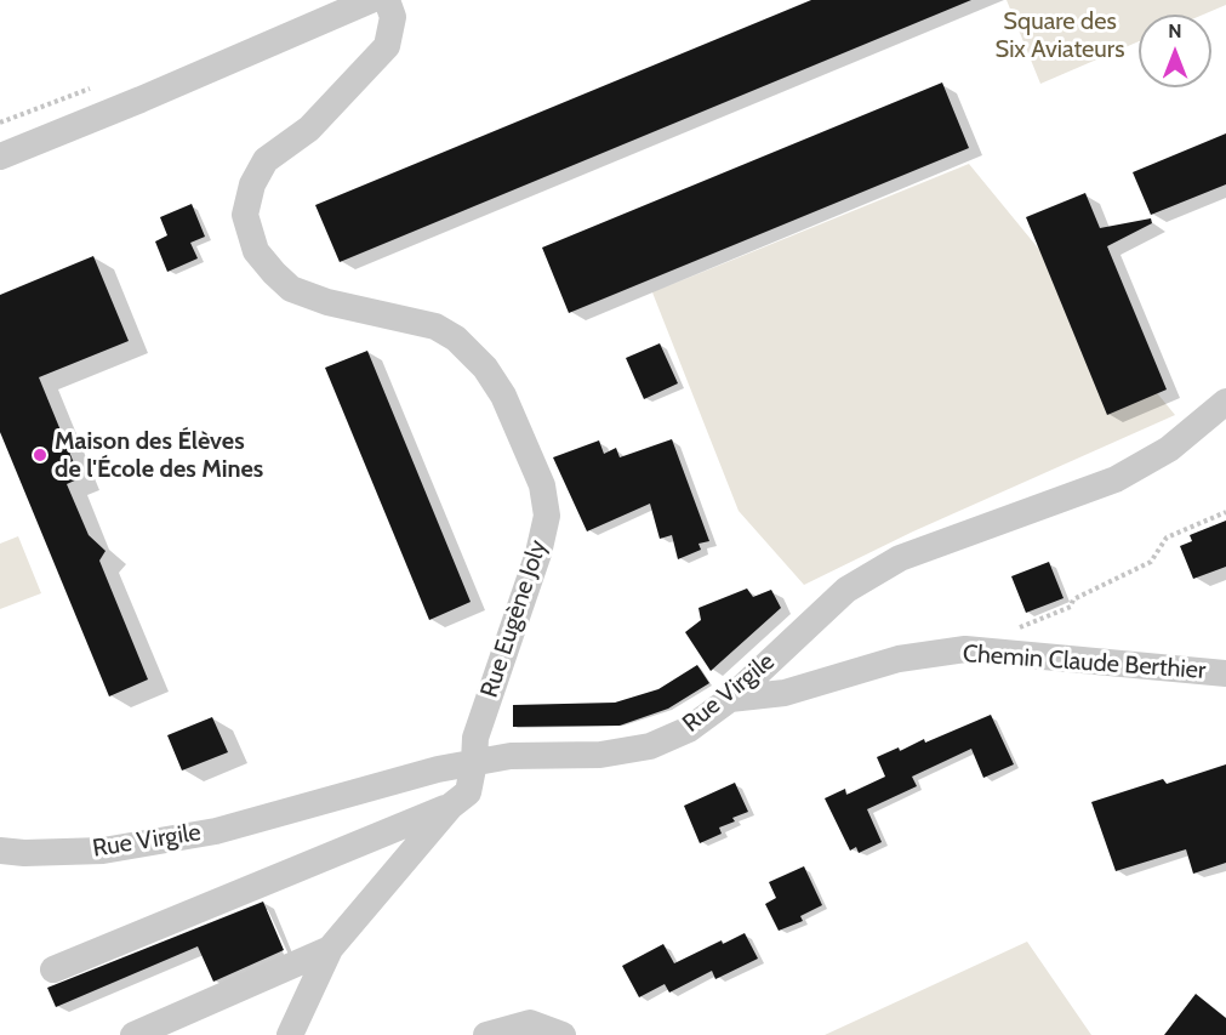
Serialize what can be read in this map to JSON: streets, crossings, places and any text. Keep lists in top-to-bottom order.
{
  "streets": {
    "street": ["Rue Eugène Joly", "Chemin Claude Berthier", "Rue Virgile"]
  },
  "crossings": [
    ["Rue Eugène Joly", "Rue Virgile"],
    ["Chemin Claude Berthier", "Rue Virgile"]
  ],
  "parks": ["Square des Six Aviateurs"],
  "places": ["Maison des Élèves de l'École des Mines"],
  "north": "top"
}
